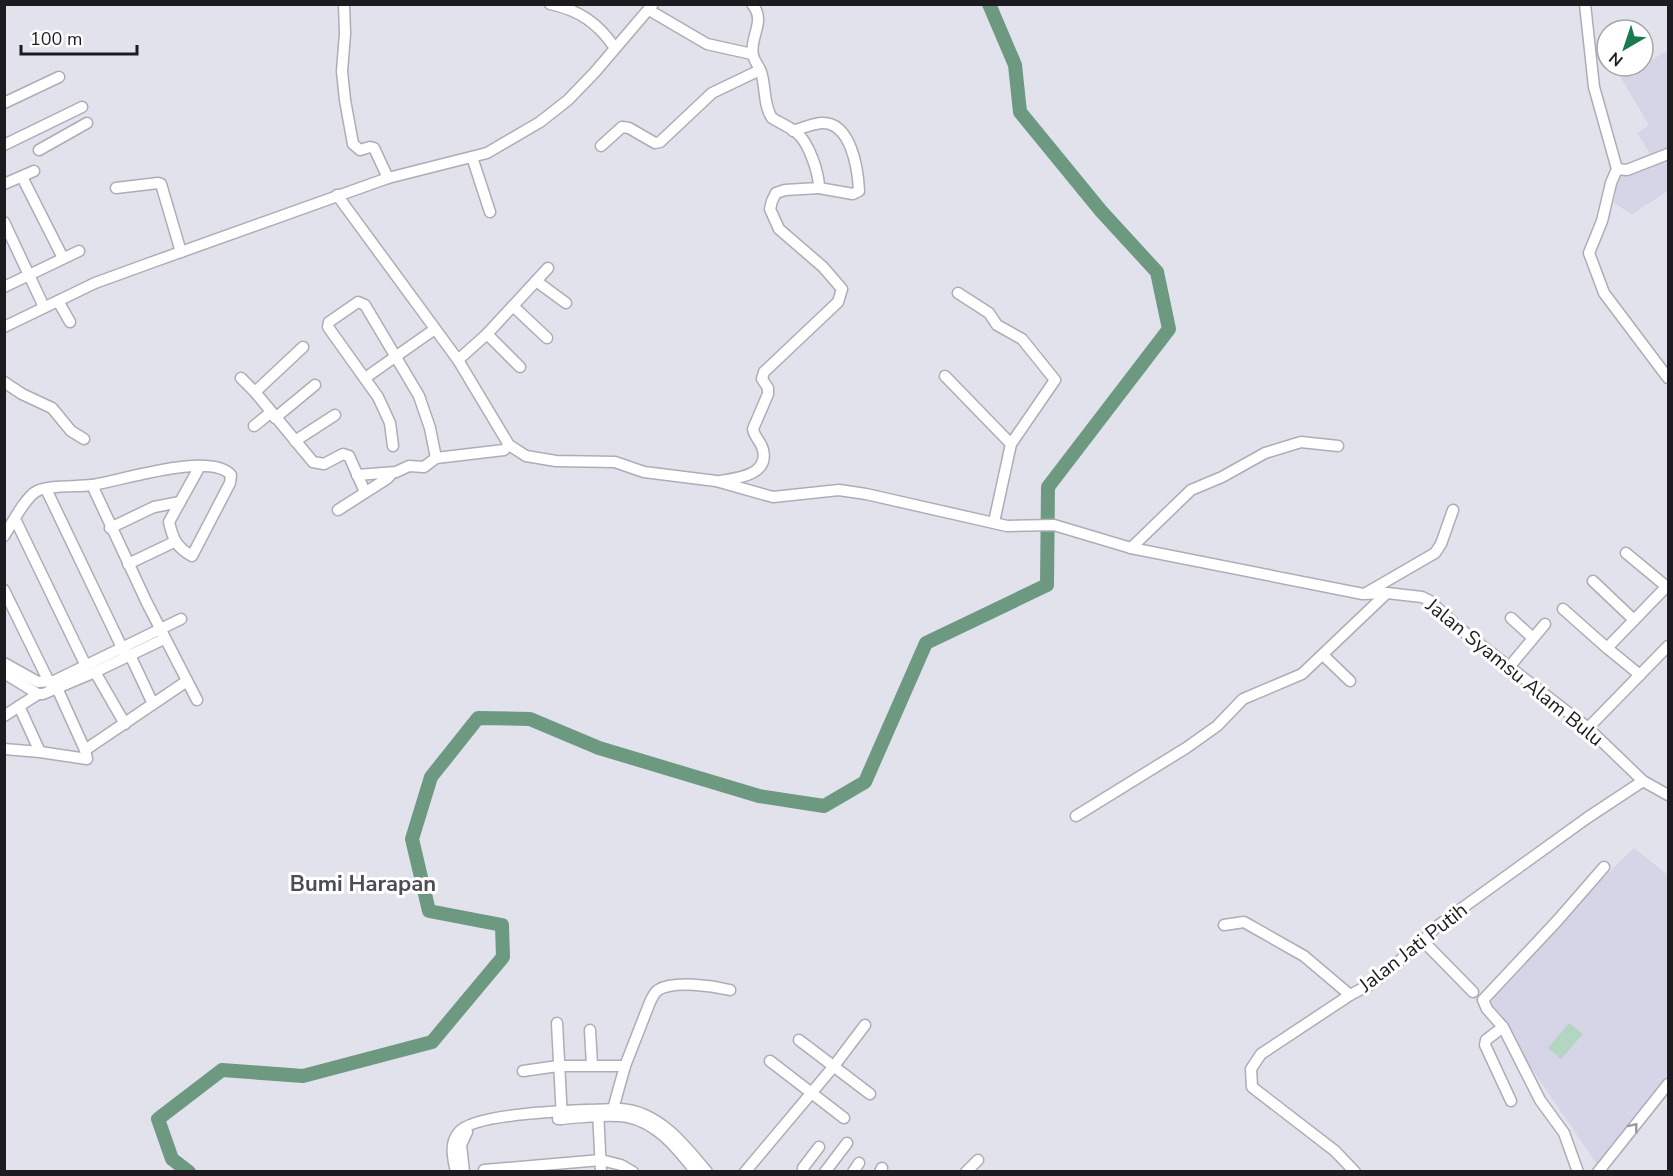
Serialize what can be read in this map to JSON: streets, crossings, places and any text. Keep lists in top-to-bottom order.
{
  "streets": {
    "street": ["Jalan Syamsu Alam Bulu", "Jalan Jati Putih"]
  },
  "crossings": [
    ["Jalan Syamsu Alam Bulu", "Jalan Jati Putih"]
  ],
  "districts": ["Bumi Harapan"],
  "scale_bar": "100 m",
  "north": "bottom left"
}
